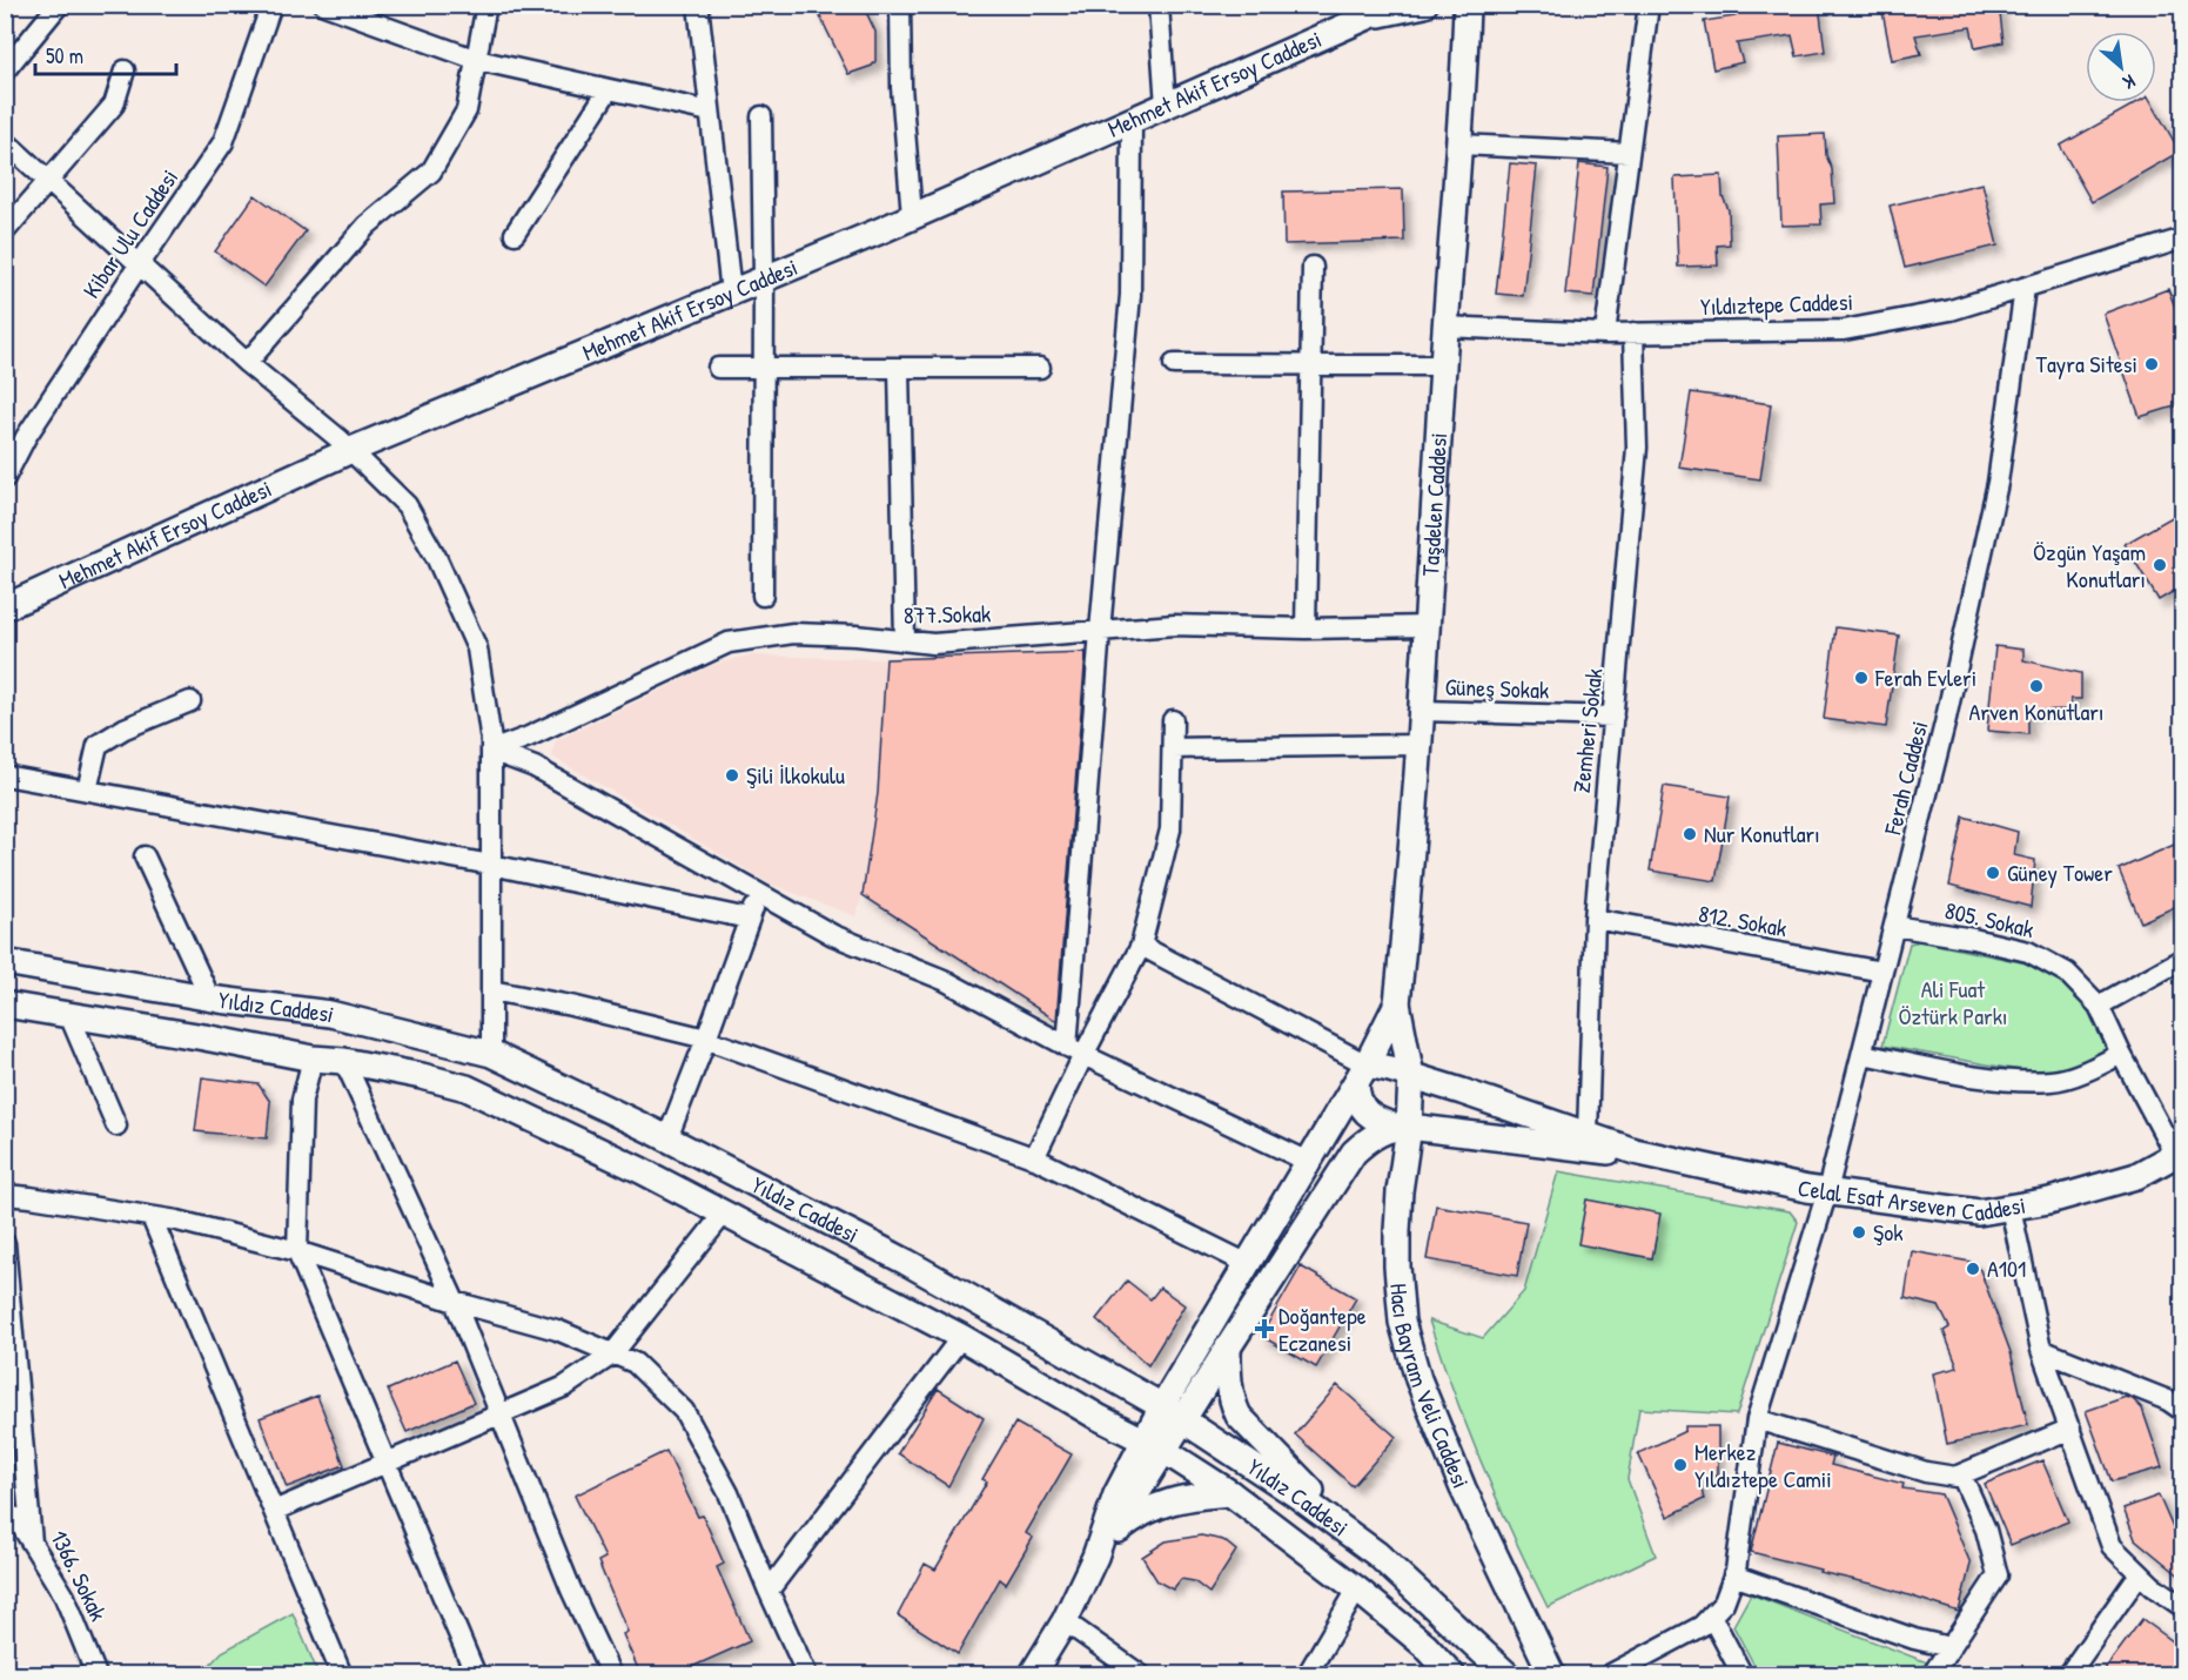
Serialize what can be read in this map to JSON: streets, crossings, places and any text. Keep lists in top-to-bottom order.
{
  "streets": {
    "main road": [
      "Mehmet Akif Ersoy Caddesi",
      "Taşdelen Caddesi",
      "Yıldız Caddesi",
      "Celal Esat Arseven Caddesi",
      "Hacı Bayram Veli Caddesi"
    ],
    "street": [
      "Kibar Ulu Caddesi",
      "Yıldıztepe Caddesi",
      "877.Sokak",
      "Güneş Sokak",
      "Zemheri Sokak",
      "Ferah Caddesi",
      "805. Sokak",
      "812. Sokak",
      "1366. Sokak"
    ]
  },
  "crossings": [
    ["Yıldıztepe Caddesi", "Taşdelen Caddesi"],
    ["Yıldıztepe Caddesi", "Zemheri Sokak"],
    ["Yıldıztepe Caddesi", "Ferah Caddesi"],
    ["Taşdelen Caddesi", "877.Sokak"],
    ["Taşdelen Caddesi", "Güneş Sokak"],
    ["Taşdelen Caddesi", "Hacı Bayram Veli Caddesi"],
    ["Güneş Sokak", "Zemheri Sokak"],
    ["Zemheri Sokak", "812. Sokak"],
    ["Ferah Caddesi", "805. Sokak"],
    ["Ferah Caddesi", "812. Sokak"],
    ["Ferah Caddesi", "Celal Esat Arseven Caddesi"],
    ["805. Sokak", "Celal Esat Arseven Caddesi"]
  ],
  "parks": ["Ali Fuat Öztürk Parkı"],
  "places": {
    "other": [
      "Tayra Sitesi",
      "Özgün Yaşam Konutları",
      "Ferah Evleri",
      "Arven Konutları",
      "Şili İlkokulu",
      "Nur Konutları",
      "Güney Tower",
      "Şok",
      "A101",
      "Merkez Yıldıztepe Camii"
    ],
    "health": ["Doğantepe Eczanesi"]
  },
  "scale_bar": "50 m",
  "north": "bottom right"
}
